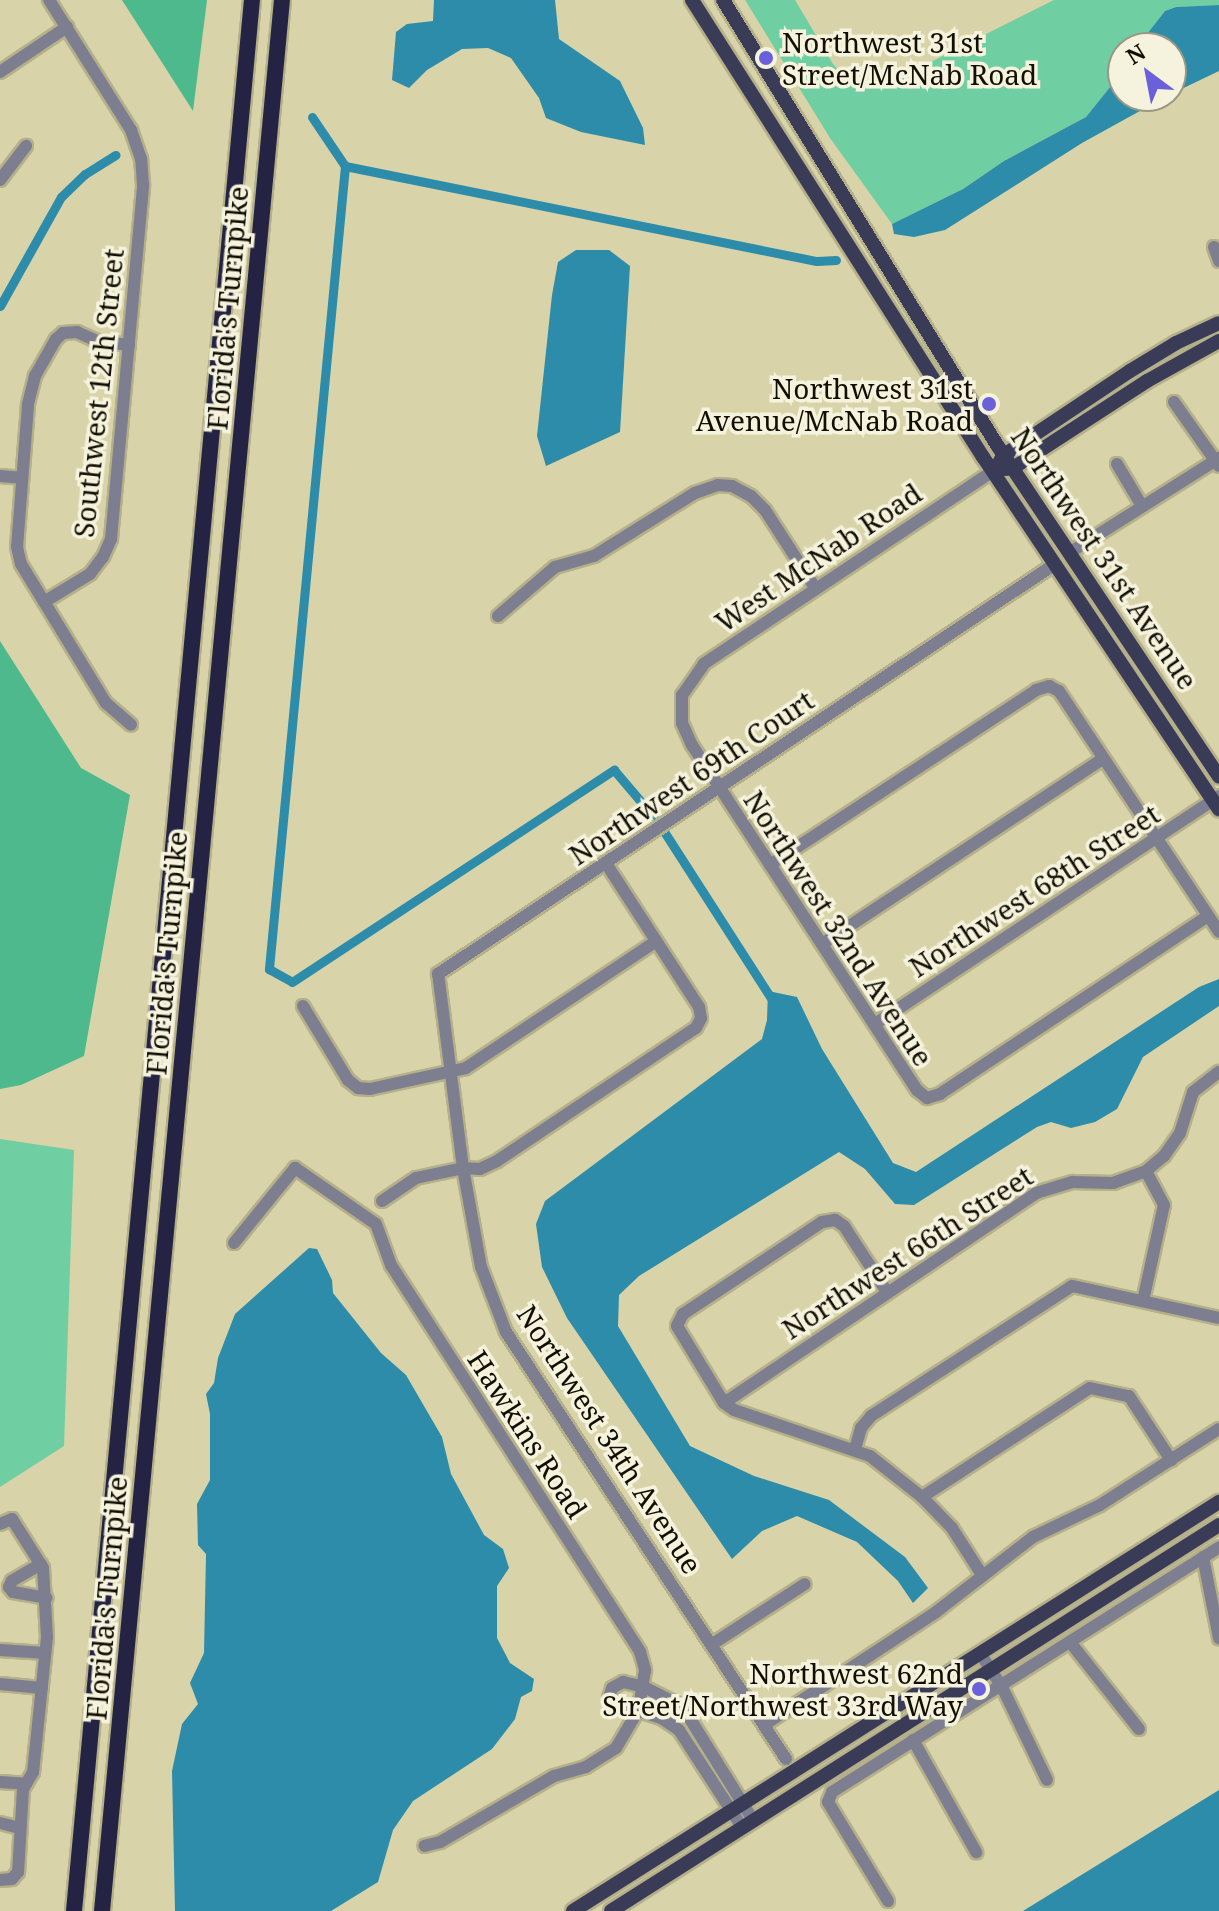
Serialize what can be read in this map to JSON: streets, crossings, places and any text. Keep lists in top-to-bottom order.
{
  "streets": {
    "highway": ["Florida's Turnpike"],
    "main road": ["West McNab Road", "Northwest 31st Avenue"],
    "street": [
      "Southwest 12th Street",
      "Northwest 69th Court",
      "Northwest 68th Street",
      "Northwest 32nd Avenue",
      "Northwest 66th Street",
      "Hawkins Road",
      "Northwest 34th Avenue"
    ]
  },
  "crossings": [
    ["West McNab Road", "Northwest 31st Avenue"],
    ["West McNab Road", "Northwest 32nd Avenue"],
    ["Northwest 31st Avenue", "Northwest 69th Court"],
    ["Northwest 31st Avenue", "Northwest 68th Street"],
    ["Northwest 69th Court", "Northwest 32nd Avenue"],
    ["Northwest 69th Court", "Northwest 34th Avenue"],
    ["Northwest 68th Street", "Northwest 32nd Avenue"]
  ],
  "places": ["Northwest 31st Street/McNab Road", "Northwest 31st Avenue/McNab Road", "Northwest 62nd Street/Northwest 33rd Way"],
  "north": "top left"
}
